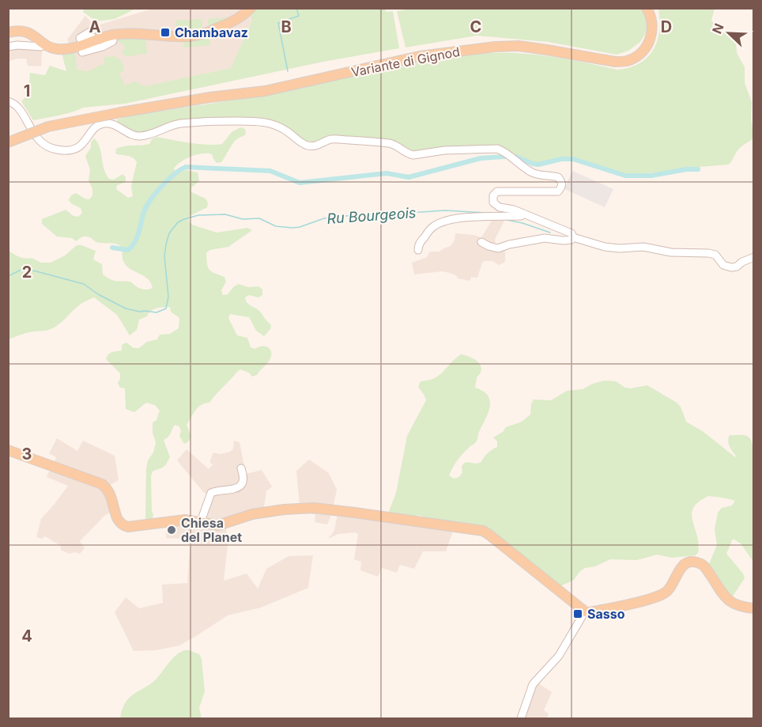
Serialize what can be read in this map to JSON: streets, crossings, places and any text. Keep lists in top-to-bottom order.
{
  "streets": {
    "main road": ["Variante di Gignod"]
  },
  "water": ["Ru Bourgeois"],
  "places": {
    "transit": ["Chambavaz", "Sasso"],
    "other": ["Chiesa del Planet"]
  },
  "north": "top left",
  "grid": {
    "columns": [
      "A",
      "B",
      "C",
      "D"
    ],
    "rows": [
      "1",
      "2",
      "3",
      "4"
    ]
  }
}
